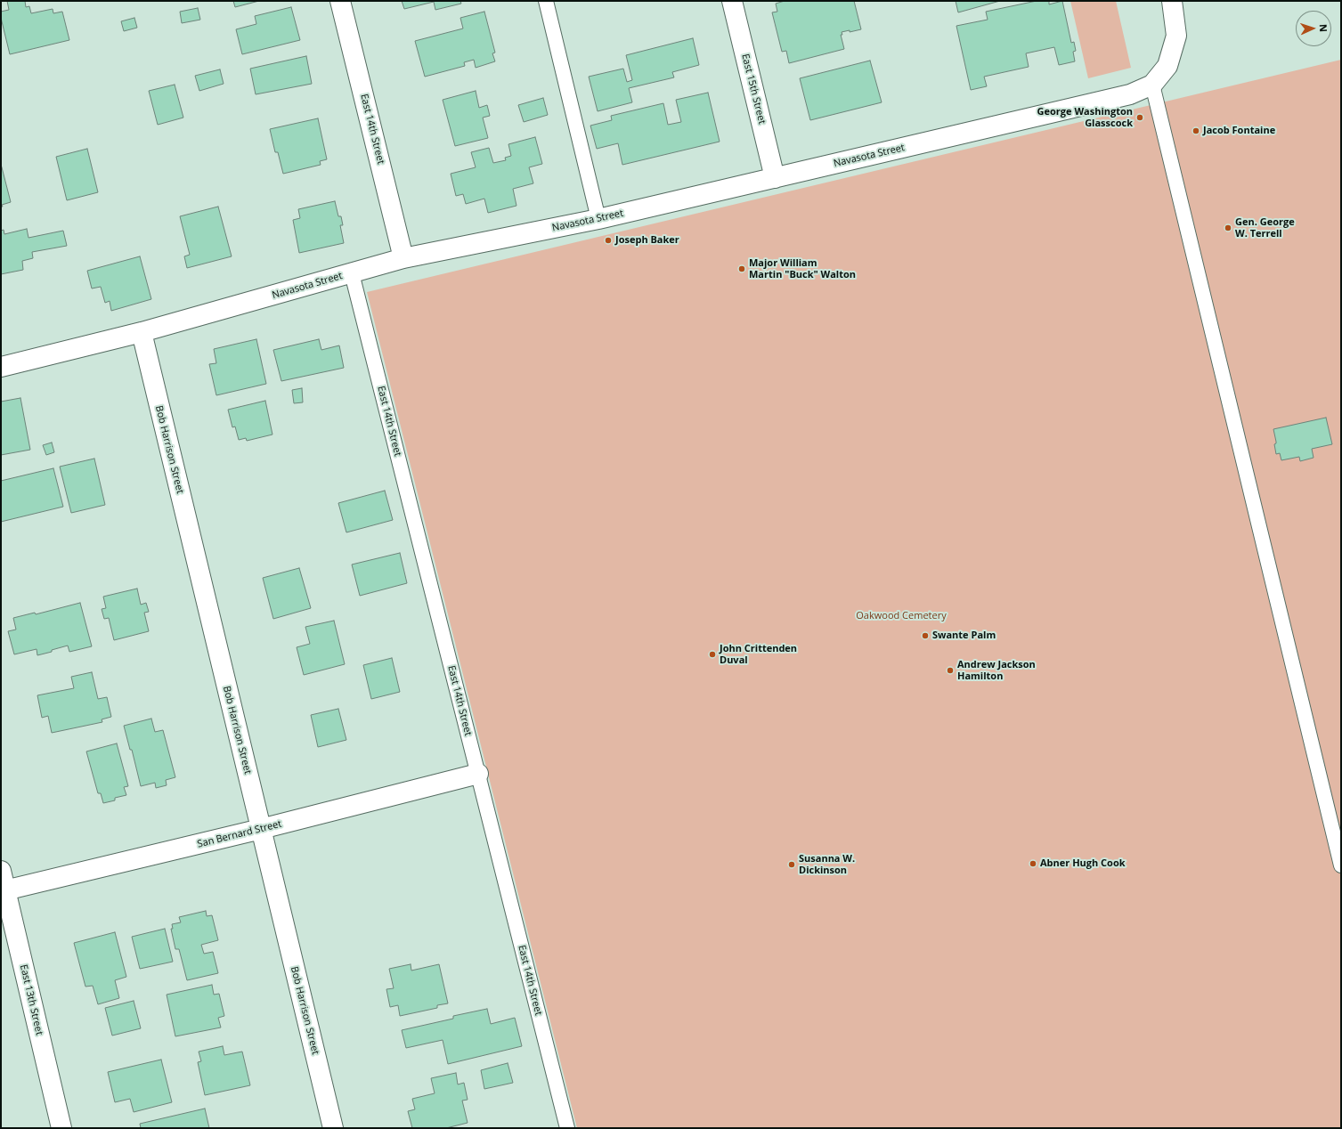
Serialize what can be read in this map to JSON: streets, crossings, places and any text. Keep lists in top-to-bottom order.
{
  "streets": {
    "street": [
      "East 15th Street",
      "East 14th Street",
      "Navasota Street",
      "Bob Harrison Street",
      "San Bernard Street",
      "East 13th Street"
    ]
  },
  "crossings": [
    ["East 15th Street", "Navasota Street"],
    ["East 14th Street", "Navasota Street"],
    ["East 14th Street", "San Bernard Street"],
    ["Navasota Street", "Bob Harrison Street"],
    ["Bob Harrison Street", "San Bernard Street"],
    ["San Bernard Street", "East 13th Street"]
  ],
  "parks": ["Oakwood Cemetery"],
  "places": [
    "George Washington Glasscock",
    "Jacob Fontaine",
    "Gen. George W. Terrell",
    "Joseph Baker",
    "Major William Martin \"Buck\" Walton",
    "Swante Palm",
    "John Crittenden Duval",
    "Andrew Jackson Hamilton",
    "Abner Hugh Cook",
    "Susanna W. Dickinson"
  ],
  "north": "right"
}
